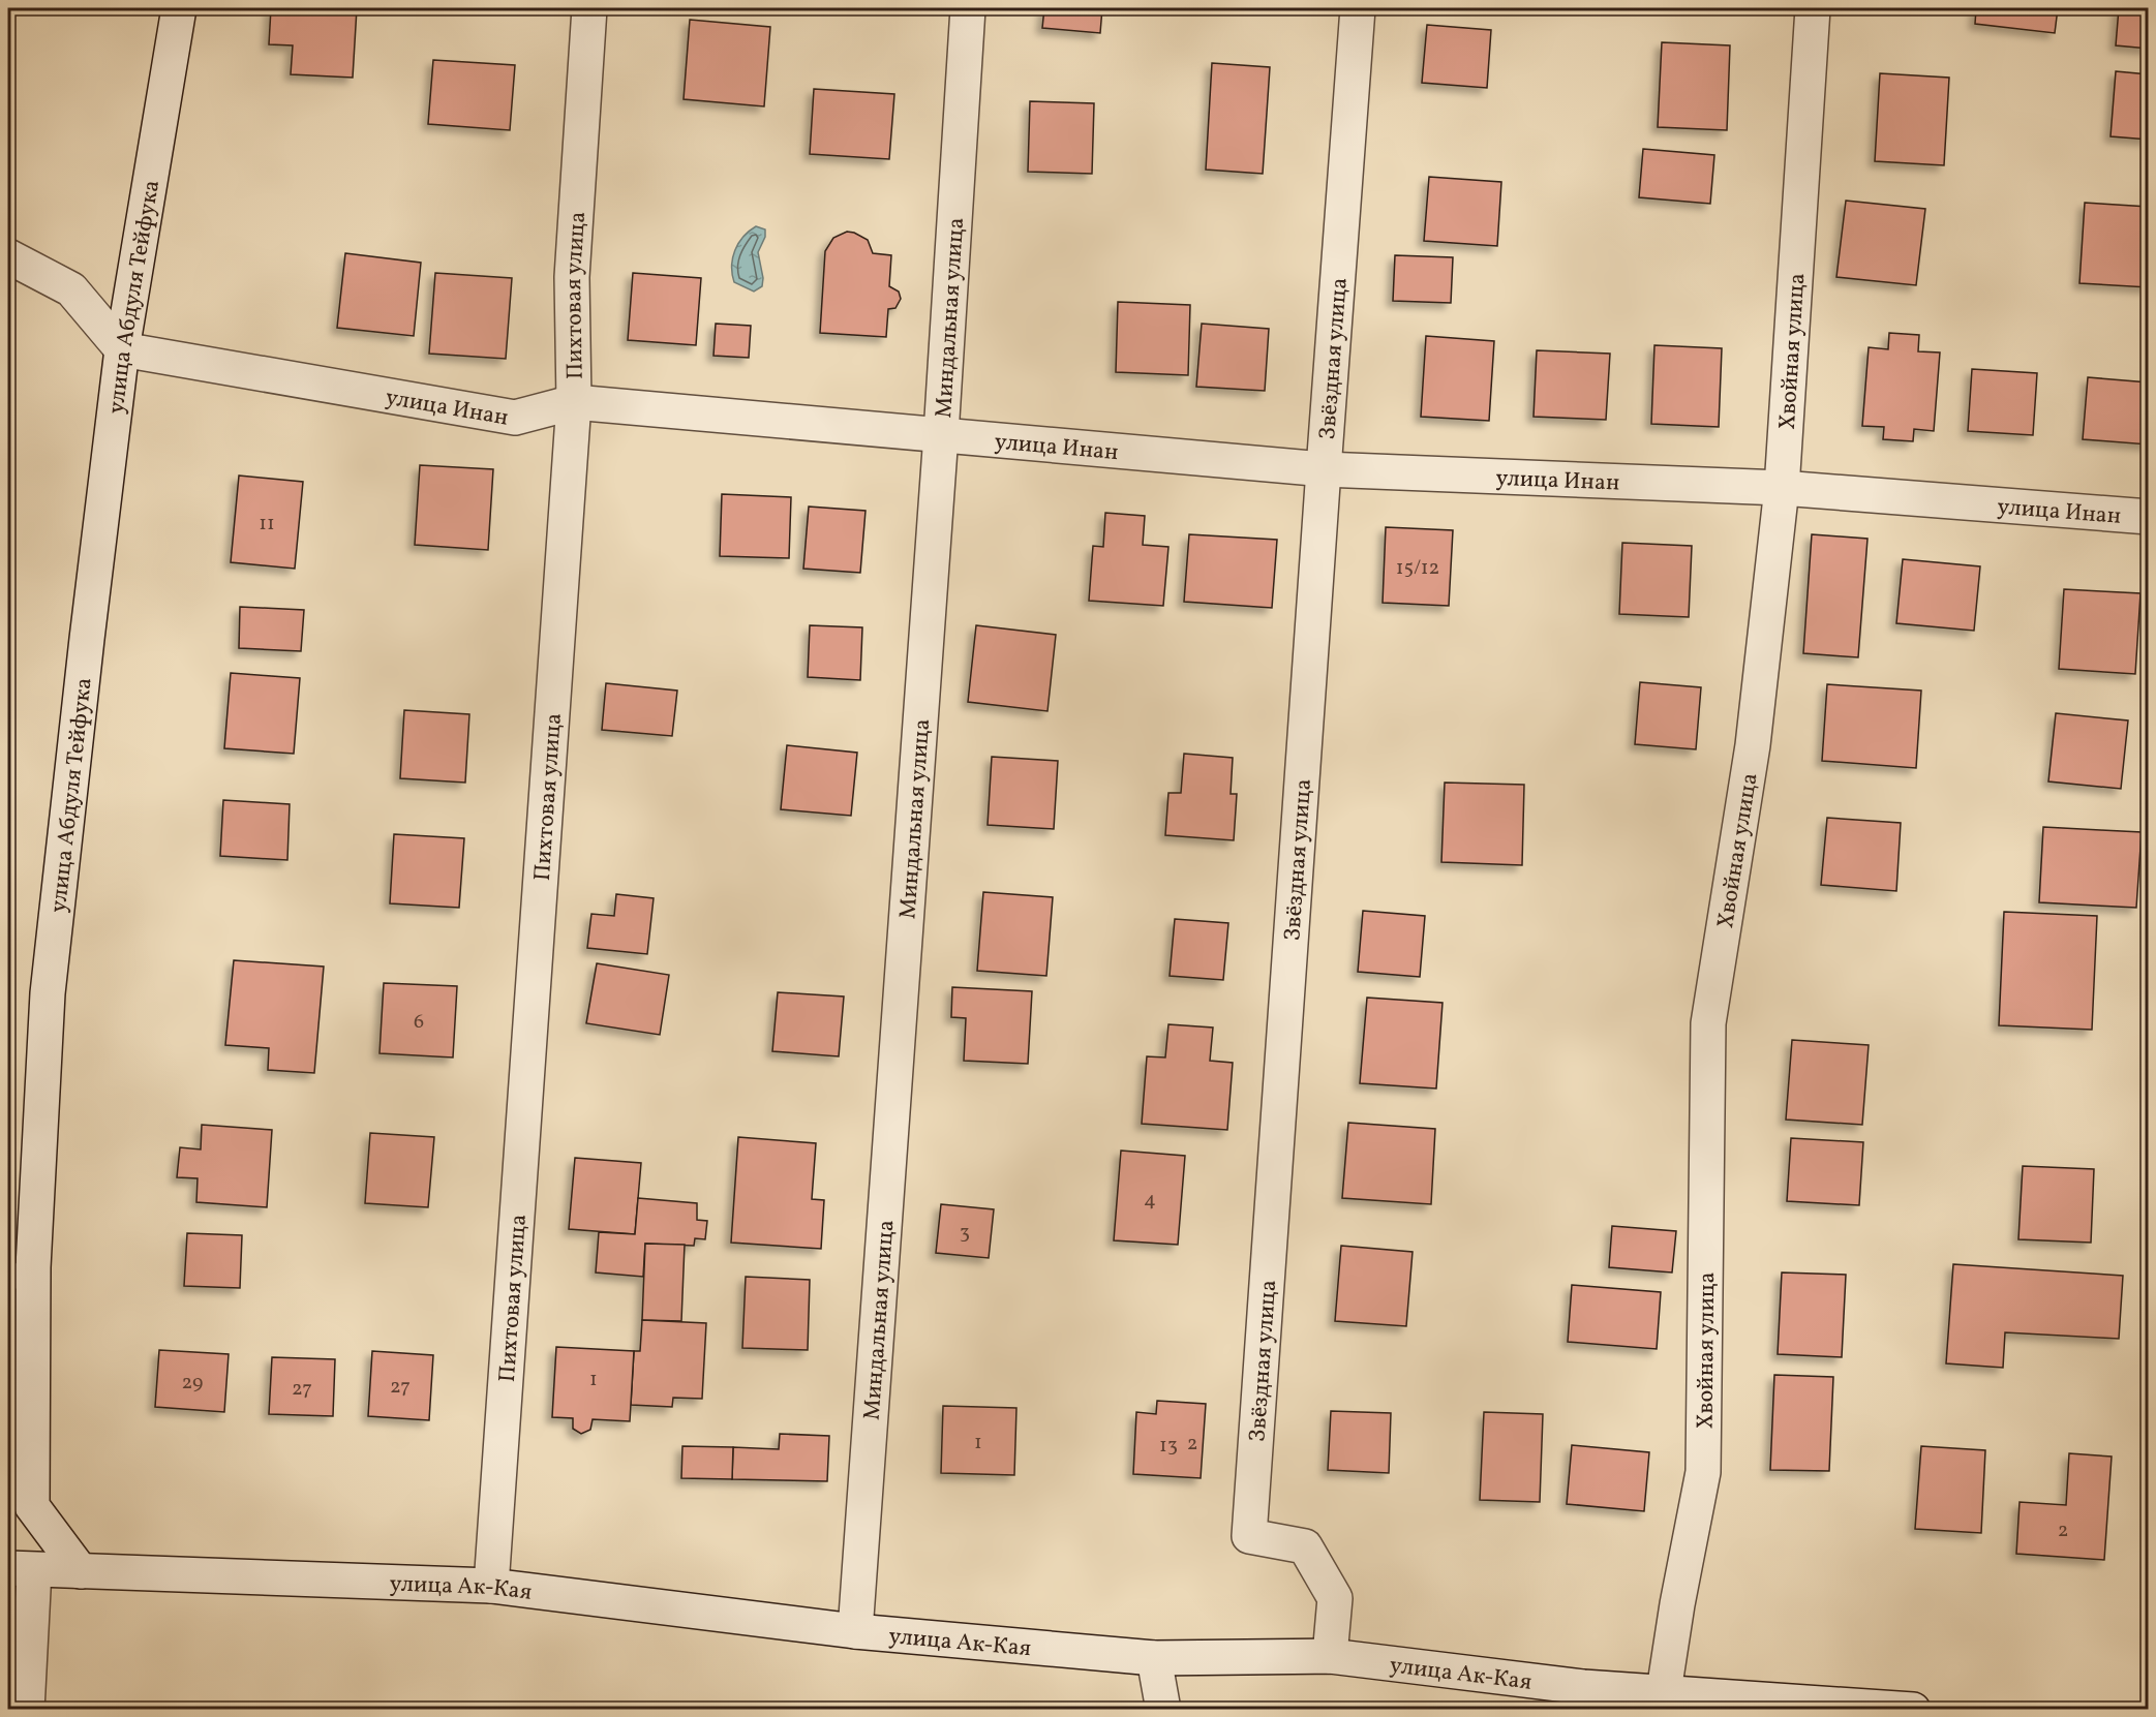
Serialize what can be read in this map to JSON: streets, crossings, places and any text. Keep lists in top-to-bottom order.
{
  "streets": {
    "street": [
      "Пихтовая улица",
      "улица Абдуля Тейфука",
      "Миндальная улица",
      "Хвойная улица",
      "Звёздная улица",
      "улица Инан",
      "улица Ак-Кая"
    ]
  },
  "crossings": [
    ["Пихтовая улица", "улица Инан"],
    ["Пихтовая улица", "улица Ак-Кая"],
    ["улица Абдуля Тейфука", "улица Инан"],
    ["улица Абдуля Тейфука", "улица Ак-Кая"],
    ["Миндальная улица", "улица Инан"],
    ["Миндальная улица", "улица Ак-Кая"],
    ["Хвойная улица", "улица Инан"],
    ["Хвойная улица", "улица Ак-Кая"],
    ["Звёздная улица", "улица Инан"],
    ["Звёздная улица", "улица Ак-Кая"]
  ],
  "house_numbers": [
    "11",
    "15/12",
    "6",
    "4",
    "3",
    "1",
    "29",
    "27",
    "27",
    "1",
    "2",
    "13",
    "2"
  ]
}
